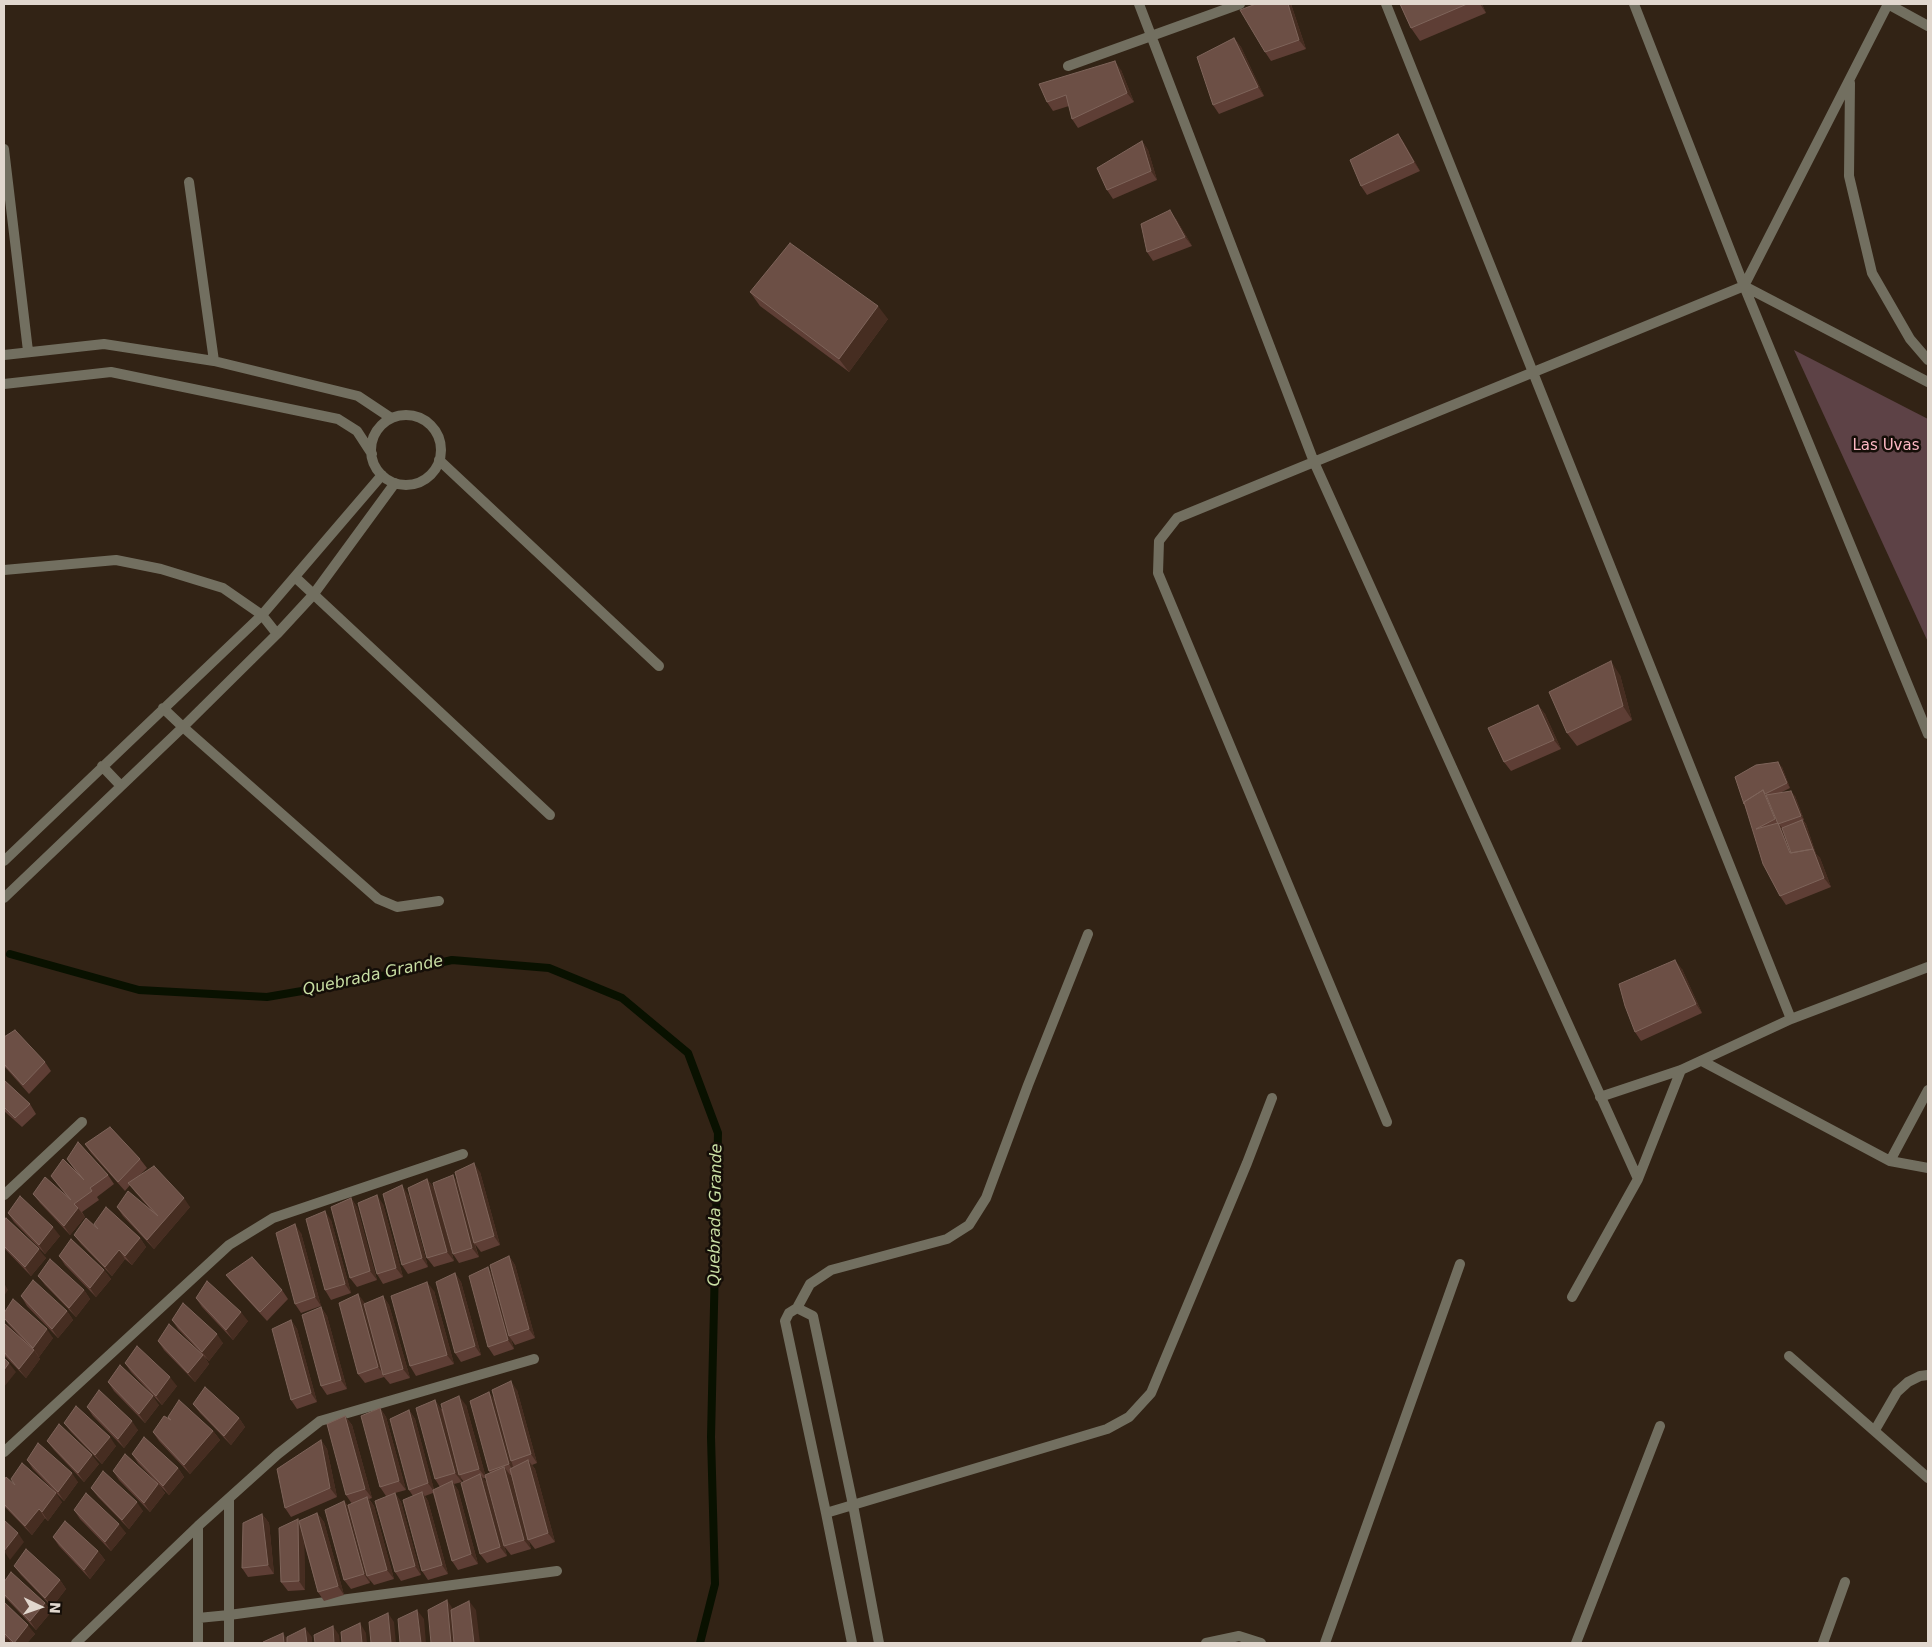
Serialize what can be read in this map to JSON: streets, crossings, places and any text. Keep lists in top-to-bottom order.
{
  "water": ["Quebrada Grande"],
  "parks": ["Las Uvas"],
  "north": "right"
}
